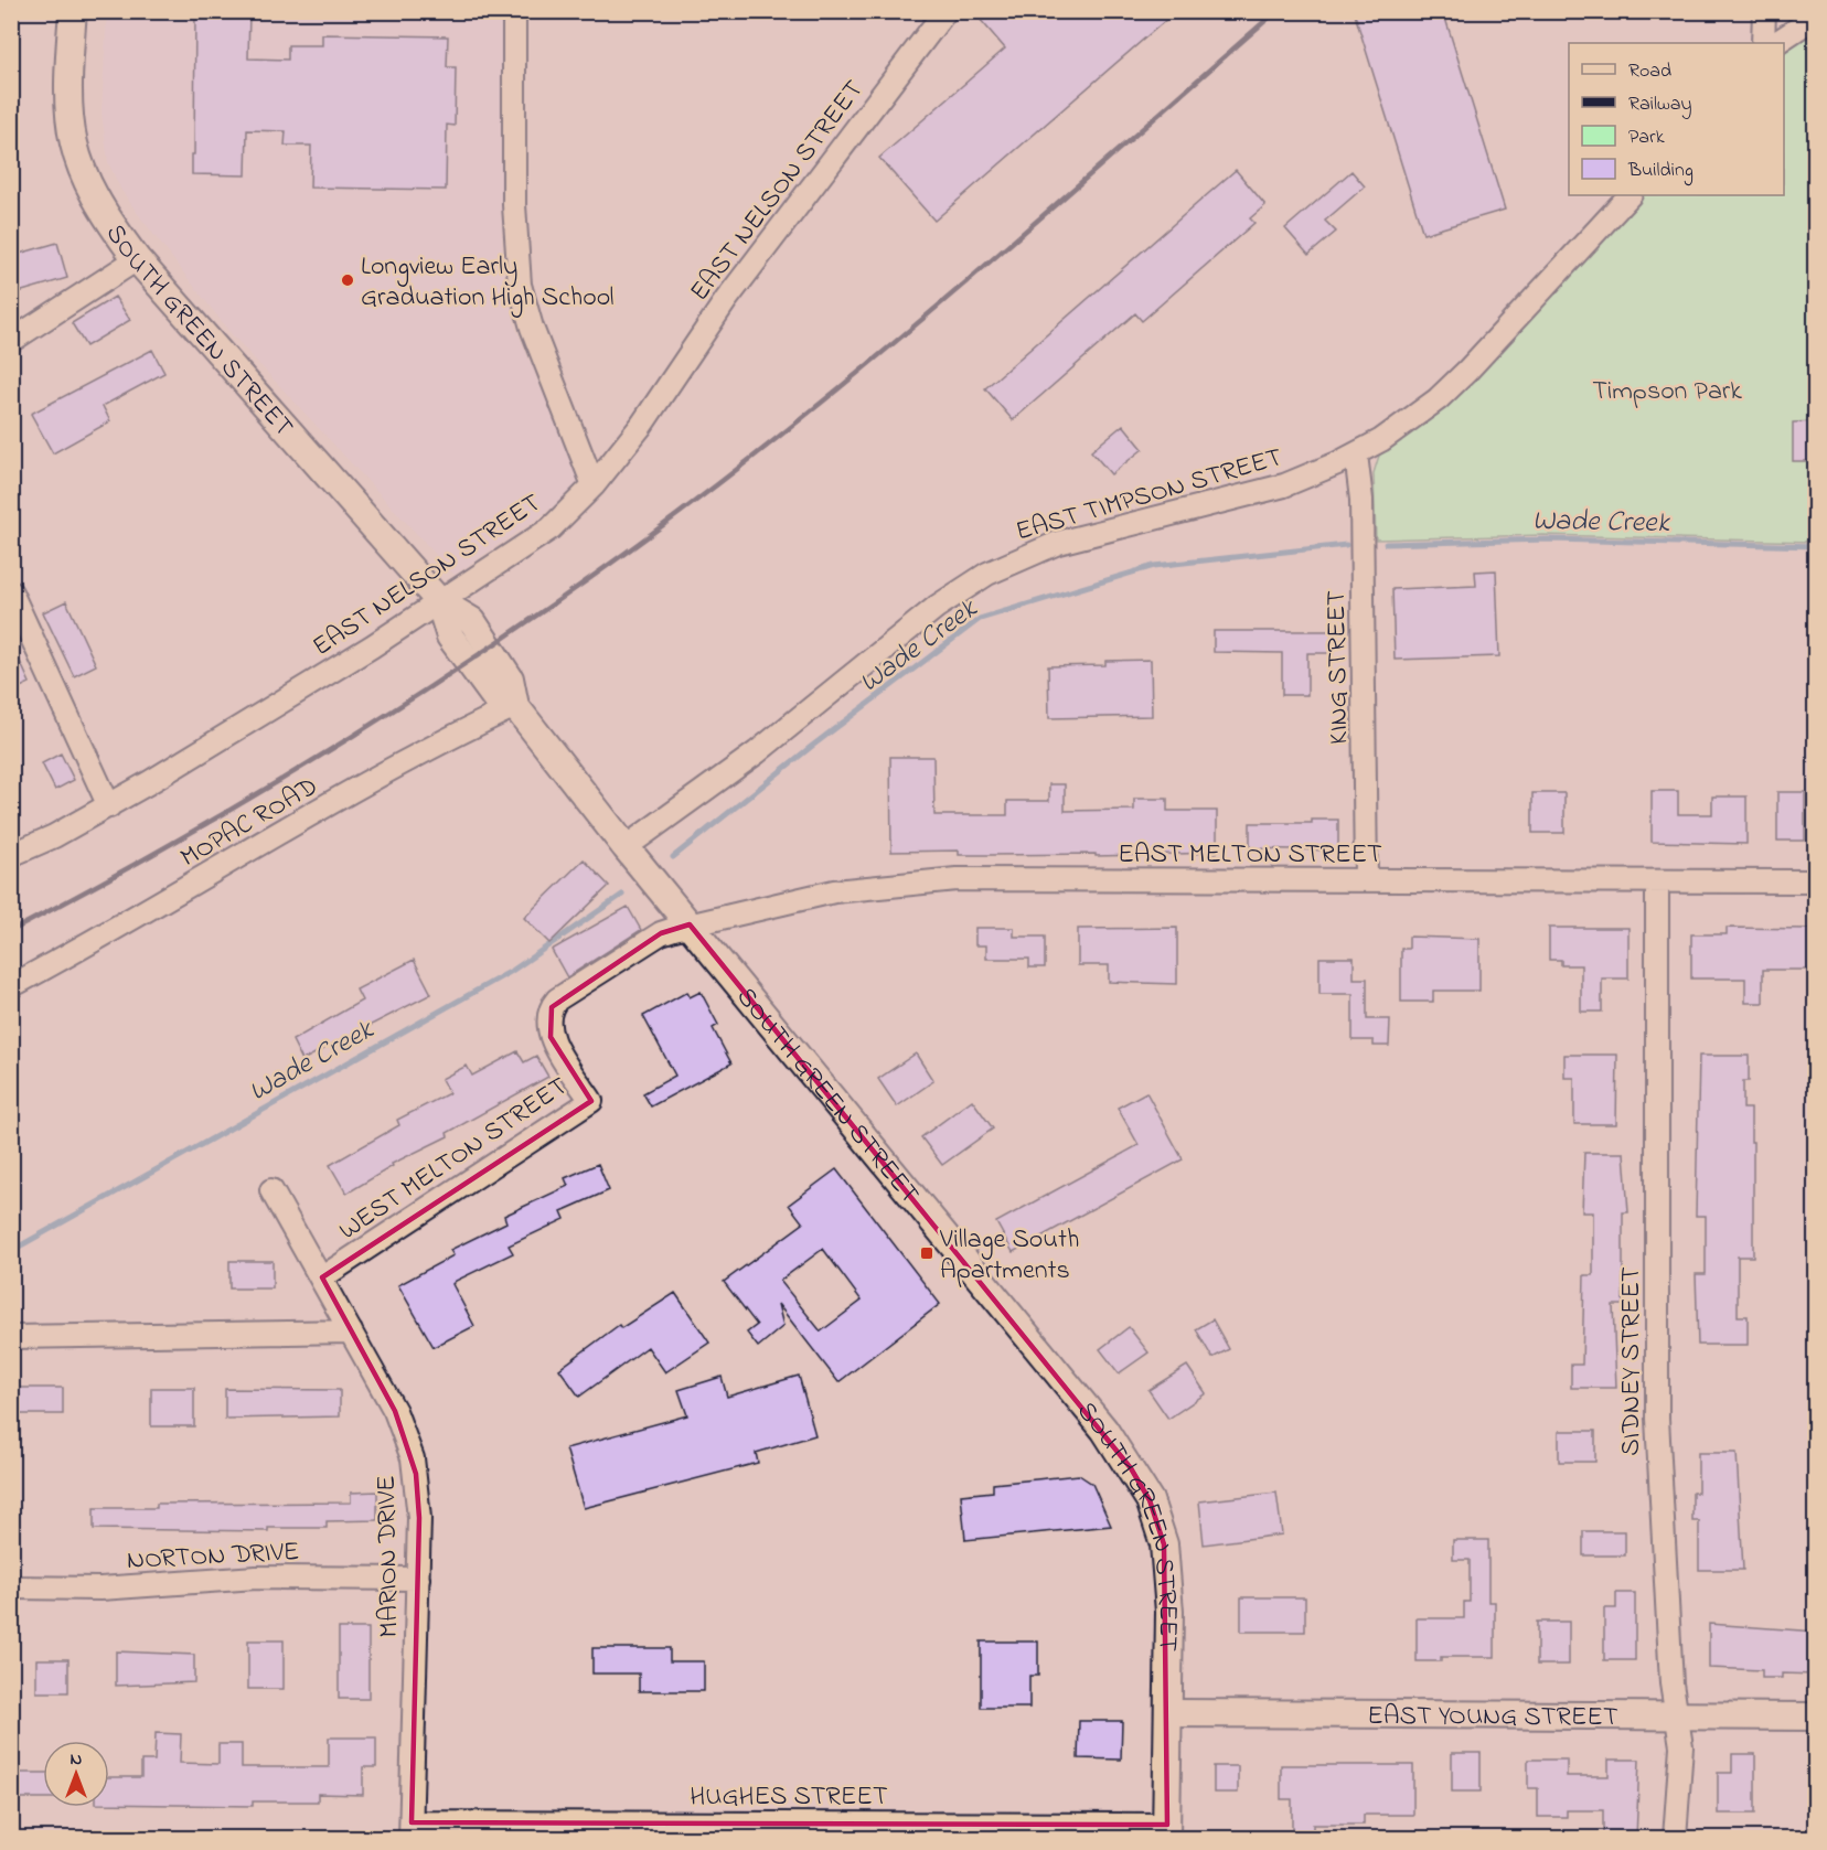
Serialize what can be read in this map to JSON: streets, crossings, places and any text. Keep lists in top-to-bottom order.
{
  "streets": {
    "street": [
      "EAST NELSON STREET",
      "SOUTH GREEN STREET",
      "EAST TIMPSON STREET",
      "KING STREET",
      "MOPAC ROAD",
      "EAST MELTON STREET",
      "WEST MELTON STREET",
      "SIDNEY STREET",
      "NORTON DRIVE",
      "MARION DRIVE",
      "EAST YOUNG STREET",
      "HUGHES STREET"
    ]
  },
  "crossings": [
    ["EAST NELSON STREET", "SOUTH GREEN STREET"],
    ["SOUTH GREEN STREET", "EAST TIMPSON STREET"],
    ["SOUTH GREEN STREET", "MOPAC ROAD"],
    ["SOUTH GREEN STREET", "EAST MELTON STREET"],
    ["SOUTH GREEN STREET", "WEST MELTON STREET"],
    ["SOUTH GREEN STREET", "EAST YOUNG STREET"],
    ["SOUTH GREEN STREET", "HUGHES STREET"],
    ["EAST TIMPSON STREET", "KING STREET"],
    ["KING STREET", "EAST MELTON STREET"],
    ["EAST MELTON STREET", "WEST MELTON STREET"],
    ["EAST MELTON STREET", "SIDNEY STREET"],
    ["WEST MELTON STREET", "MARION DRIVE"],
    ["SIDNEY STREET", "EAST YOUNG STREET"],
    ["NORTON DRIVE", "MARION DRIVE"],
    ["MARION DRIVE", "HUGHES STREET"]
  ],
  "water": ["Wade Creek"],
  "parks": ["Timpson Park"],
  "places": {
    "other": ["Longview Early Graduation High School"],
    "transit": ["Village South Apartments"]
  },
  "legend": [
    "Road",
    "Railway",
    "Park",
    "Building"
  ],
  "north": "top"
}
